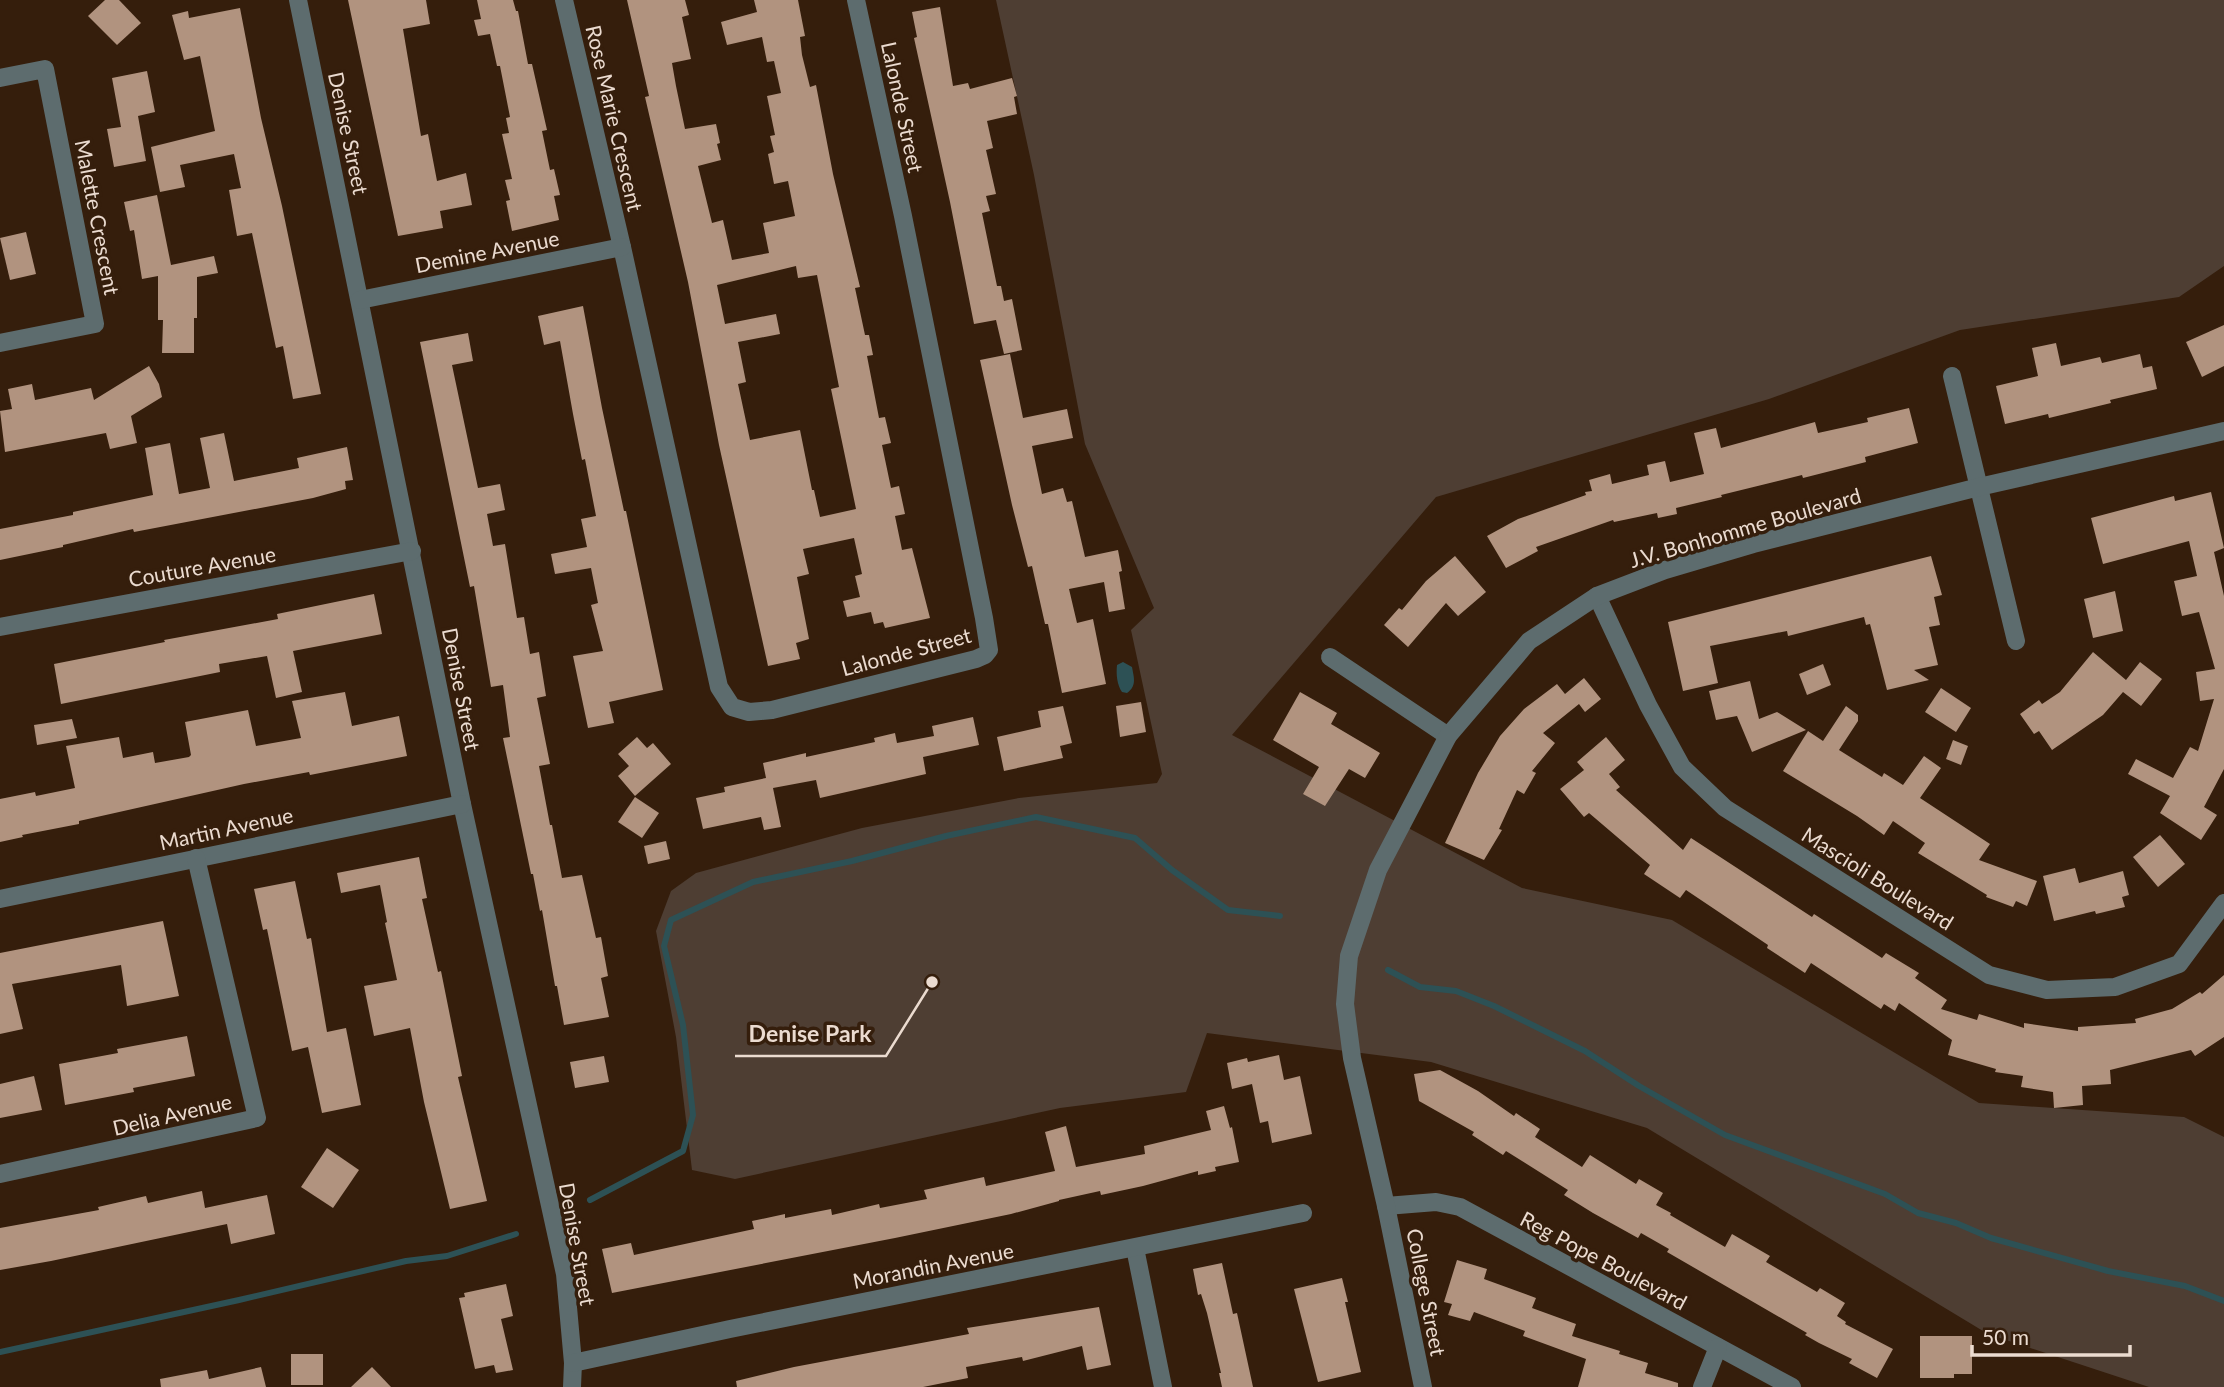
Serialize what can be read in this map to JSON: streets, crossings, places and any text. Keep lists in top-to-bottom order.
{
  "streets": {
    "street": [
      "Lalonde Street",
      "Rose Marie Crescent",
      "Denise Street",
      "Malette Crescent",
      "Demine Avenue",
      "J.V. Bonhomme Boulevard",
      "Couture Avenue",
      "Martin Avenue",
      "Mascioli Boulevard",
      "Delia Avenue",
      "Reg Pope Boulevard",
      "Morandin Avenue",
      "College Street"
    ]
  },
  "crossings": [
    ["Lalonde Street", "Rose Marie Crescent"],
    ["Lalonde Street", "Demine Avenue"],
    ["Rose Marie Crescent", "Demine Avenue"],
    ["Denise Street", "Demine Avenue"],
    ["Denise Street", "Couture Avenue"],
    ["Denise Street", "Martin Avenue"],
    ["Denise Street", "Morandin Avenue"],
    ["J.V. Bonhomme Boulevard", "Mascioli Boulevard"],
    ["J.V. Bonhomme Boulevard", "Reg Pope Boulevard"],
    ["J.V. Bonhomme Boulevard", "College Street"],
    ["Martin Avenue", "Delia Avenue"],
    ["Reg Pope Boulevard", "College Street"]
  ],
  "places": ["Denise Park"],
  "scale_bar": "50 m"
}
